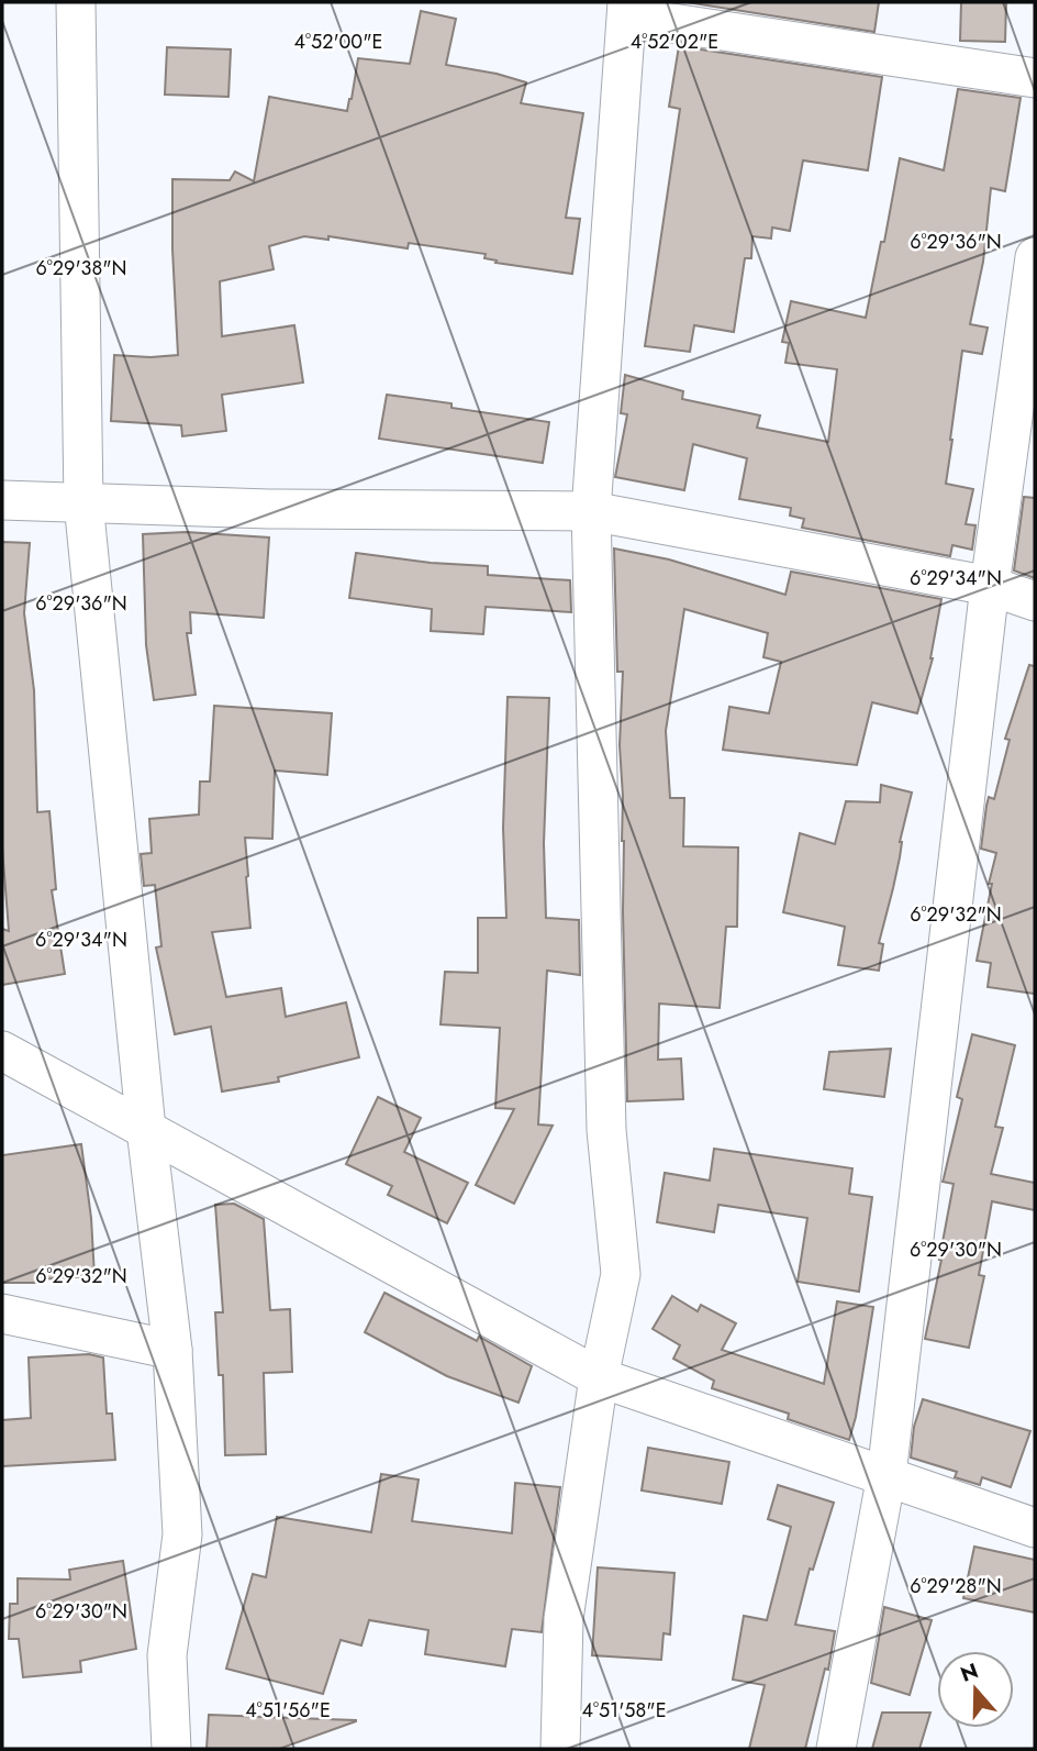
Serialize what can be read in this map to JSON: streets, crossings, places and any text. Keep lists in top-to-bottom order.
{
  "north": "top",
  "coordinates": [
    "4°52'00\"E",
    "4°52'02\"E",
    "6°29'36\"N",
    "6°29'38\"N",
    "6°29'34\"N",
    "6°29'32\"N",
    "6°29'30\"N",
    "6°29'28\"N",
    "4°51'56\"E",
    "4°51'58\"E"
  ]
}
